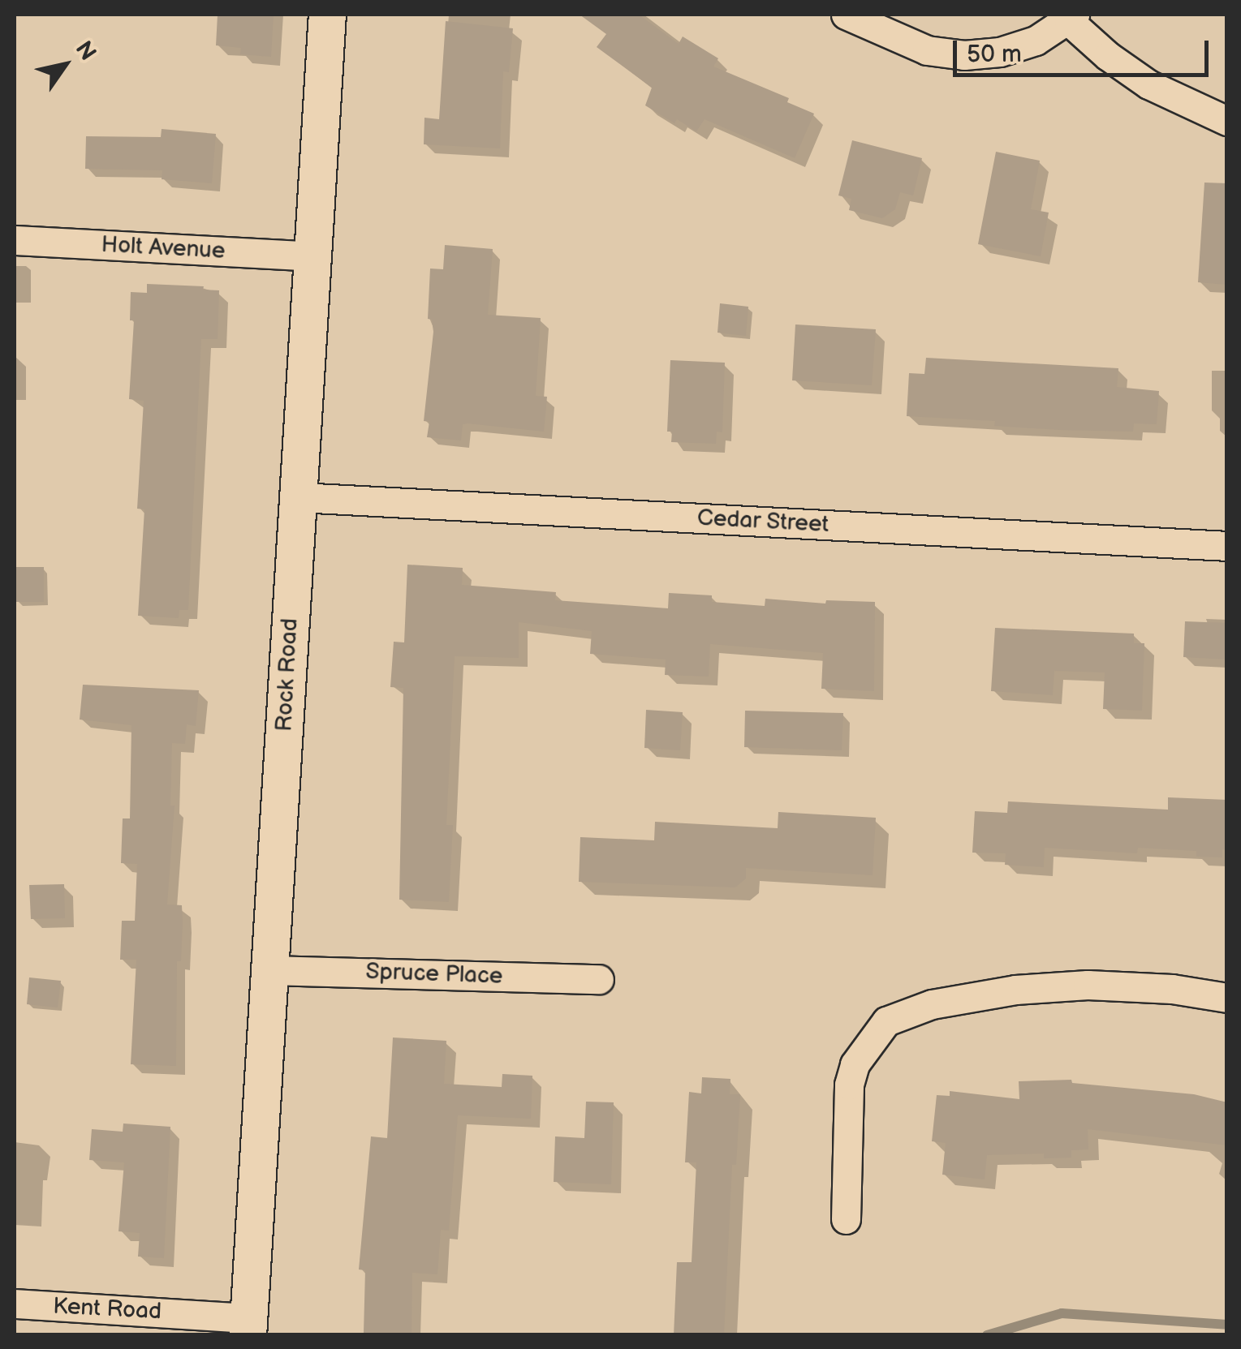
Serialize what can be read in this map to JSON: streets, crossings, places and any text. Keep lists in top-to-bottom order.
{
  "streets": {
    "street": [
      "Holt Avenue",
      "Cedar Street",
      "Rock Road",
      "Spruce Place",
      "Kent Road"
    ]
  },
  "crossings": [
    ["Holt Avenue", "Rock Road"],
    ["Cedar Street", "Rock Road"],
    ["Rock Road", "Spruce Place"],
    ["Rock Road", "Kent Road"]
  ],
  "scale_bar": "50 m",
  "north": "top right"
}
